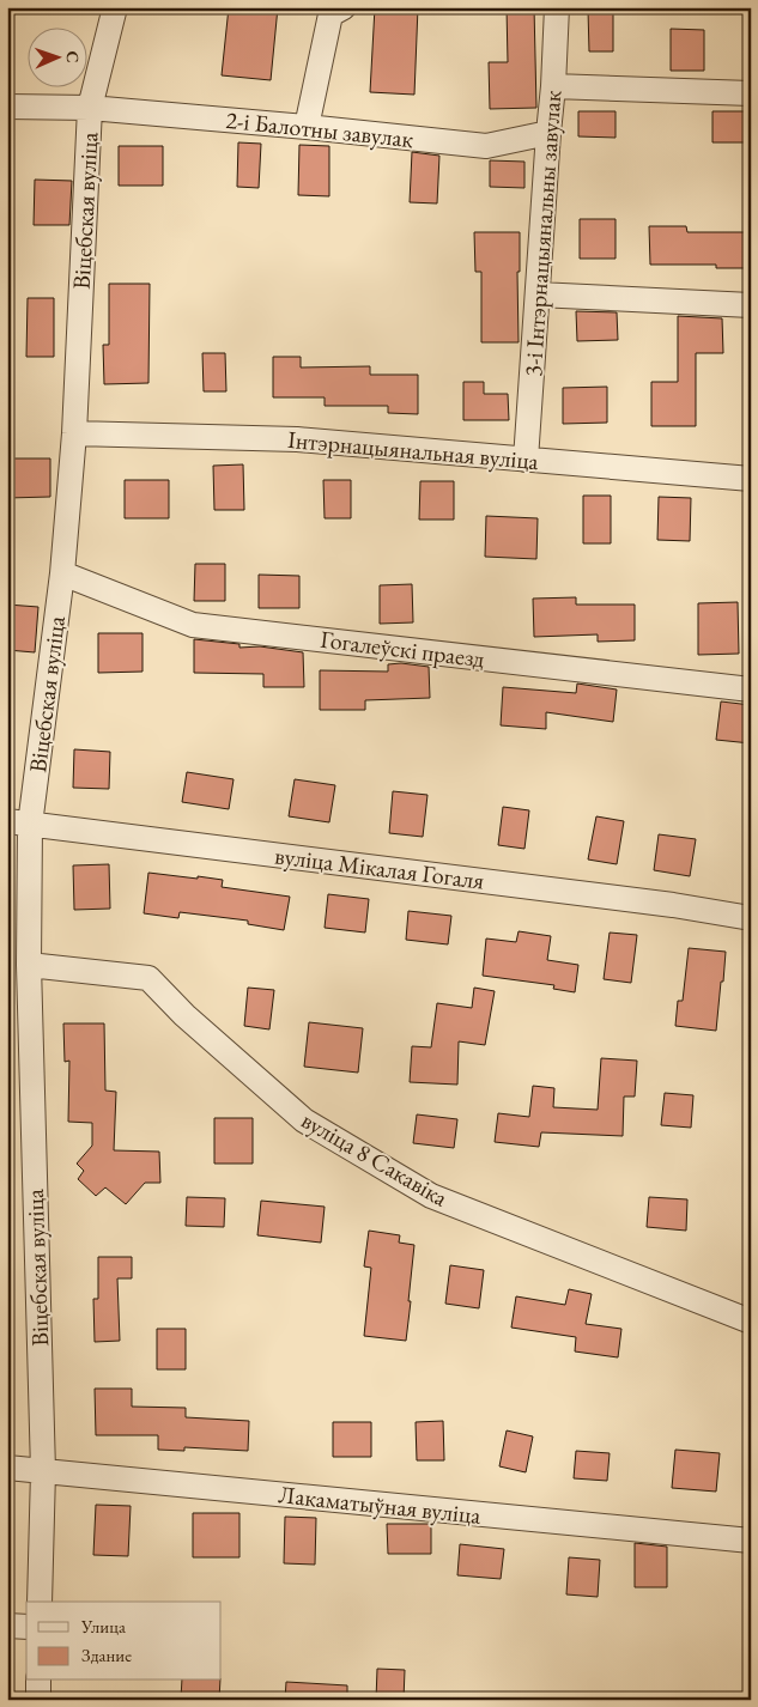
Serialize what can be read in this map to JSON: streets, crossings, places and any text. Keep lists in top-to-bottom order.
{
  "streets": {
    "street": [
      "2-і Балотны завулак",
      "Віцебская вуліца",
      "3-і Інтэрнацыянальны завулак",
      "Інтэрнацыянальная вуліца",
      "Гогалеўскі праезд",
      "вуліца Мікалая Гогаля",
      "вуліца 8 Сакавіка",
      "Лакаматыўная вуліца"
    ]
  },
  "crossings": [
    ["2-і Балотны завулак", "Віцебская вуліца"],
    ["2-і Балотны завулак", "3-і Інтэрнацыянальны завулак"],
    ["Віцебская вуліца", "Інтэрнацыянальная вуліца"],
    ["Віцебская вуліца", "Гогалеўскі праезд"],
    ["Віцебская вуліца", "вуліца Мікалая Гогаля"],
    ["Віцебская вуліца", "вуліца 8 Сакавіка"],
    ["Віцебская вуліца", "Лакаматыўная вуліца"],
    ["3-і Інтэрнацыянальны завулак", "Інтэрнацыянальная вуліца"]
  ],
  "legend": ["Улица", "Здание"],
  "north": "right"
}
